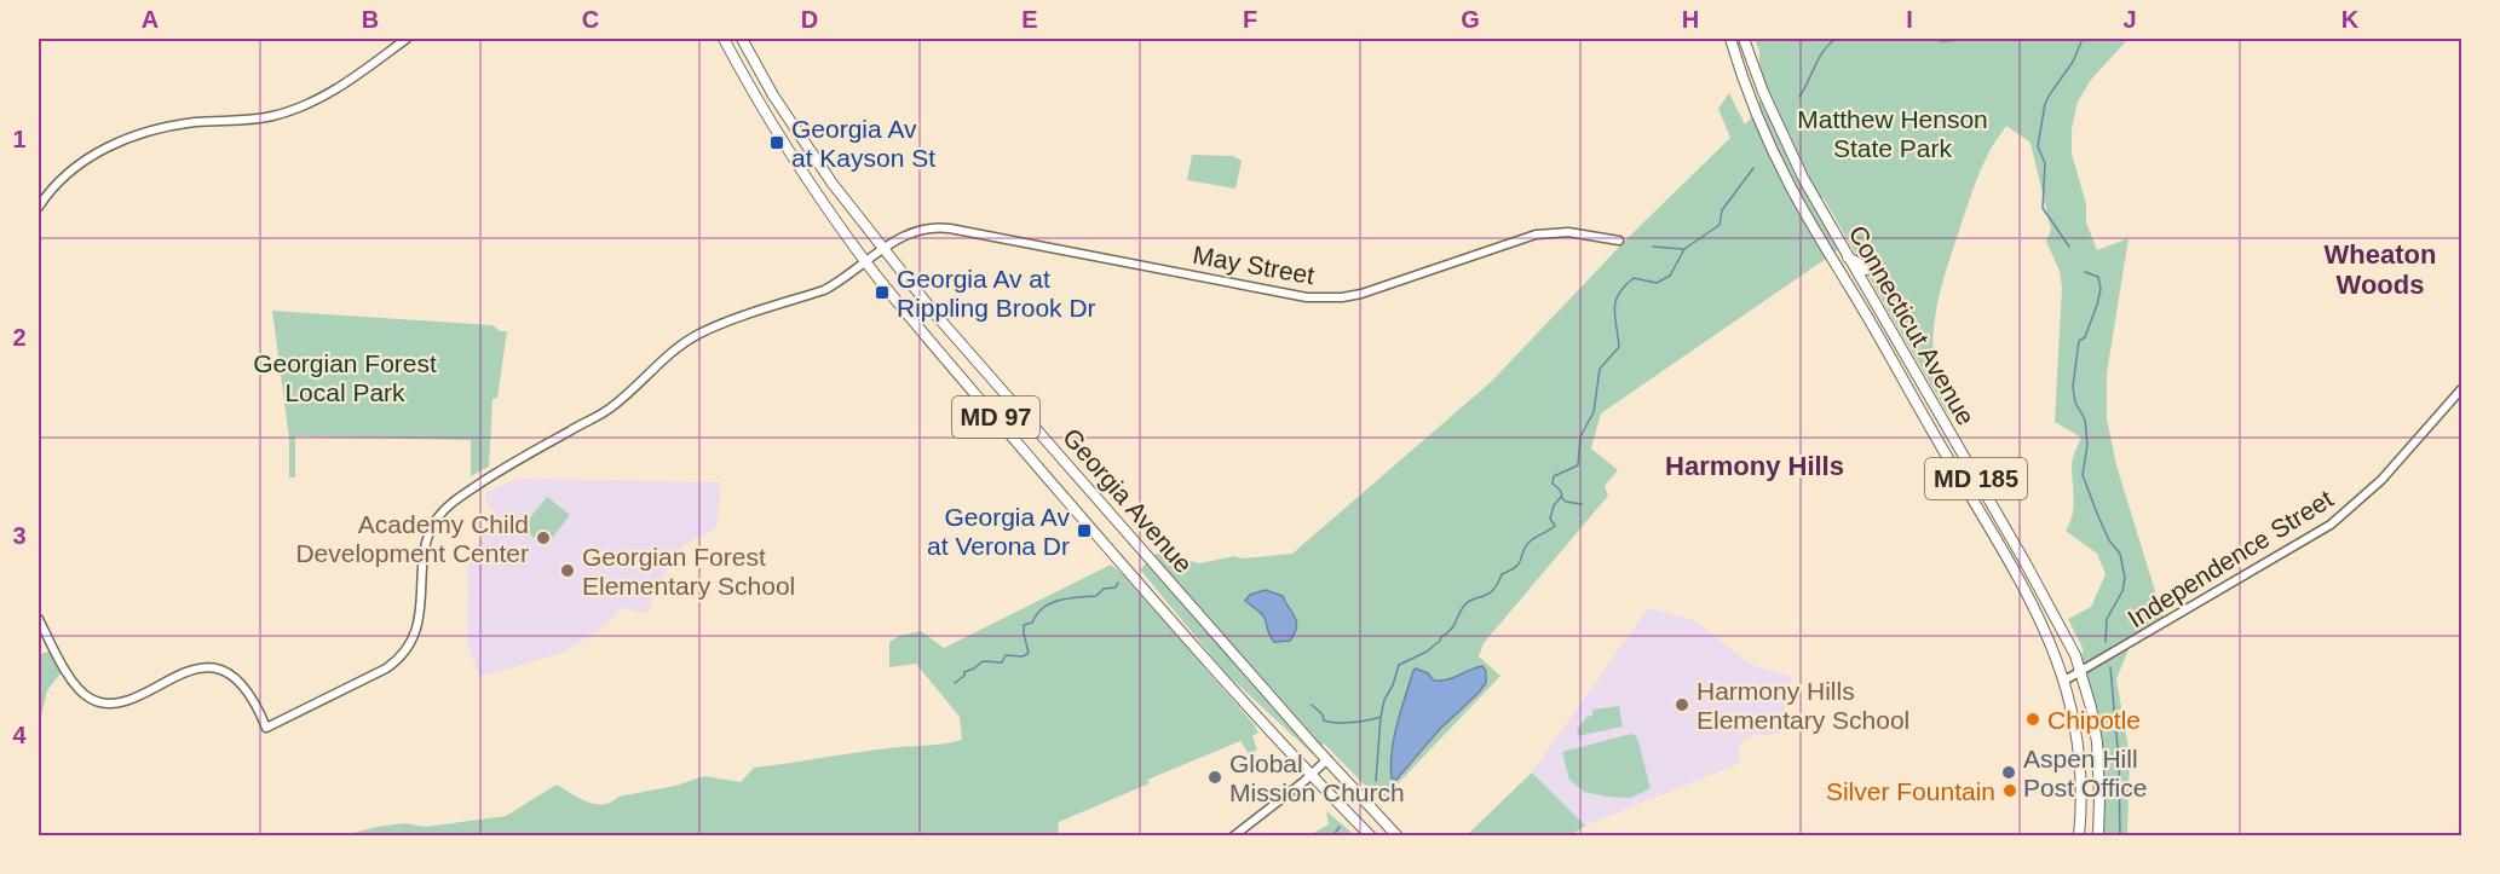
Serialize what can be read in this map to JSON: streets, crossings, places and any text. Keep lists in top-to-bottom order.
{
  "streets": {
    "main road": [
      "Connecticut Avenue",
      "MD 97",
      "MD 185",
      "Georgia Avenue"
    ],
    "street": ["May Street", "Independence Street"]
  },
  "crossings": [
    ["May Street", "Georgia Avenue"],
    ["Connecticut Avenue", "Independence Street"]
  ],
  "districts": ["Wheaton Woods", "Harmony Hills"],
  "parks": ["Matthew Henson State Park", "Georgian Forest Local Park"],
  "places": {
    "transit": ["Georgia Av at Kayson St", "Georgia Av at Rippling Brook Dr", "Georgia Av at Verona Dr"],
    "other": [
      "Academy Child Development Center",
      "Georgian Forest Elementary School",
      "Harmony Hills Elementary School",
      "Chipotle",
      "Aspen Hill Post Office",
      "Global Mission Church",
      "Silver Fountain"
    ]
  },
  "grid": {
    "columns": [
      "A",
      "B",
      "C",
      "D",
      "E",
      "F",
      "G",
      "H",
      "I",
      "J",
      "K"
    ],
    "rows": [
      "1",
      "2",
      "3",
      "4"
    ]
  }
}
